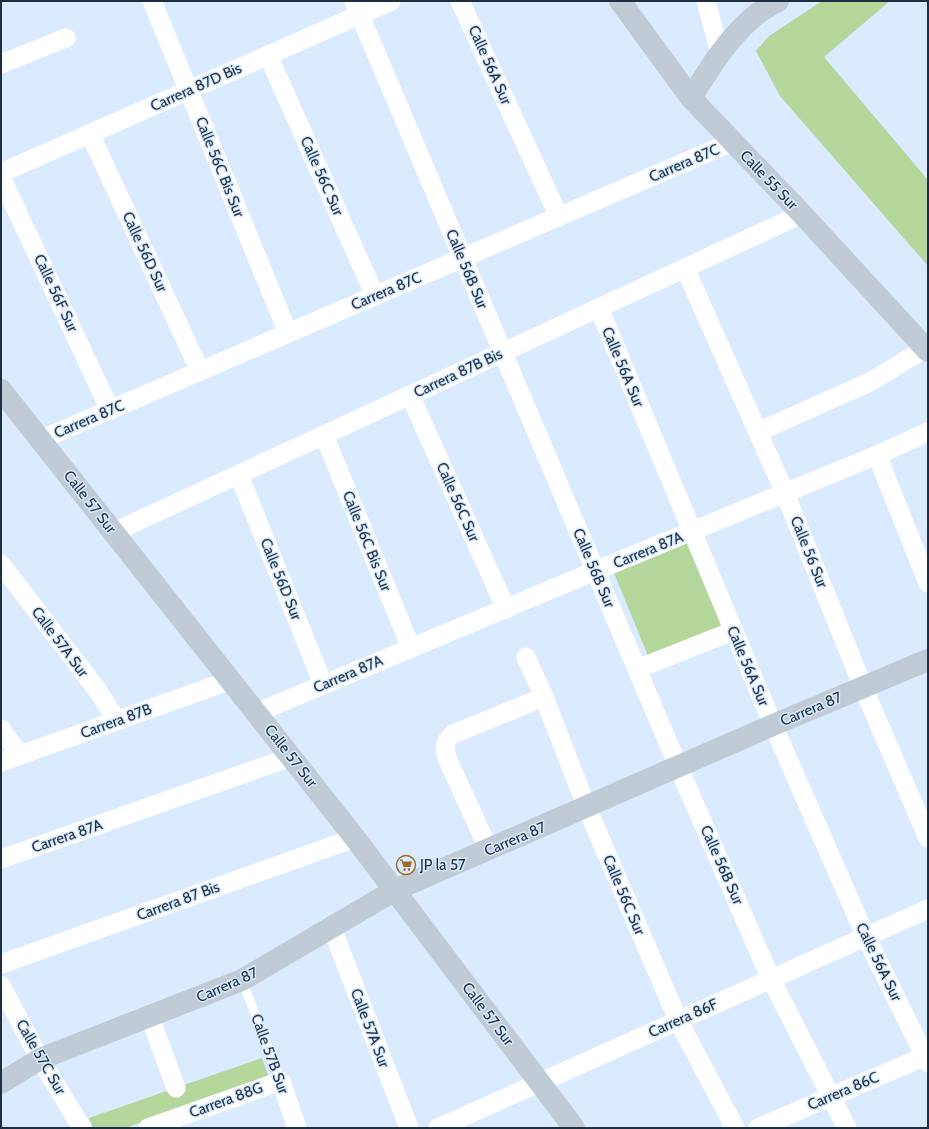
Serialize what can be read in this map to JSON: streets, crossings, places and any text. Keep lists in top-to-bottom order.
{
  "streets": {
    "street": [
      "Calle 56A Sur",
      "Carrera 87D Bis",
      "Carrera 87C",
      "Calle 56C Bis Sur",
      "Calle 56C Sur",
      "Calle 55 Sur",
      "Calle 56D Sur",
      "Calle 56B Sur",
      "Calle 56F Sur",
      "Carrera 87B Bis",
      "Calle 57 Sur",
      "Carrera 87A",
      "Calle 56 Sur",
      "Calle 57A Sur",
      "Carrera 87",
      "Carrera 87B",
      "Carrera 87 Bis",
      "Carrera 86F",
      "Calle 57B Sur",
      "Calle 57C Sur",
      "Carrera 86C",
      "Carrera 88G"
    ]
  },
  "crossings": [
    ["Calle 56A Sur", "Carrera 87C"],
    ["Calle 56A Sur", "Carrera 87B Bis"],
    ["Calle 56A Sur", "Carrera 87A"],
    ["Calle 56A Sur", "Carrera 87"],
    ["Calle 56A Sur", "Carrera 86F"],
    ["Calle 56A Sur", "Carrera 86C"],
    ["Carrera 87D Bis", "Calle 56C Bis Sur"],
    ["Carrera 87D Bis", "Calle 56C Sur"],
    ["Carrera 87D Bis", "Calle 56D Sur"],
    ["Carrera 87D Bis", "Calle 56B Sur"],
    ["Carrera 87C", "Calle 56C Bis Sur"],
    ["Carrera 87C", "Calle 56C Sur"],
    ["Carrera 87C", "Calle 55 Sur"],
    ["Carrera 87C", "Calle 56D Sur"],
    ["Carrera 87C", "Calle 56B Sur"],
    ["Carrera 87C", "Calle 56F Sur"],
    ["Carrera 87C", "Calle 57 Sur"],
    ["Calle 56C Bis Sur", "Carrera 87B Bis"],
    ["Calle 56C Bis Sur", "Carrera 87A"],
    ["Calle 56C Sur", "Carrera 87B Bis"],
    ["Calle 56C Sur", "Carrera 87A"],
    ["Calle 56C Sur", "Carrera 87"],
    ["Calle 56C Sur", "Carrera 86F"],
    ["Calle 55 Sur", "Carrera 87B Bis"],
    ["Calle 56D Sur", "Carrera 87B Bis"],
    ["Calle 56D Sur", "Carrera 87A"],
    ["Calle 56B Sur", "Carrera 87B Bis"],
    ["Calle 56B Sur", "Carrera 87A"],
    ["Calle 56B Sur", "Carrera 87"],
    ["Calle 56B Sur", "Carrera 86F"],
    ["Calle 56B Sur", "Carrera 86C"],
    ["Carrera 87B Bis", "Calle 57 Sur"],
    ["Carrera 87B Bis", "Calle 56 Sur"],
    ["Calle 57 Sur", "Carrera 87A"],
    ["Calle 57 Sur", "Carrera 87"],
    ["Calle 57 Sur", "Carrera 87B"],
    ["Calle 57 Sur", "Carrera 87 Bis"],
    ["Calle 57 Sur", "Carrera 86F"],
    ["Carrera 87A", "Calle 56 Sur"],
    ["Calle 56 Sur", "Carrera 87"],
    ["Calle 57A Sur", "Carrera 87"],
    ["Calle 57A Sur", "Carrera 87B"],
    ["Carrera 87", "Calle 57B Sur"],
    ["Carrera 87", "Calle 57C Sur"],
    ["Calle 57B Sur", "Carrera 88G"]
  ],
  "places": {
    "supermarket": ["JP la 57"]
  }
}
